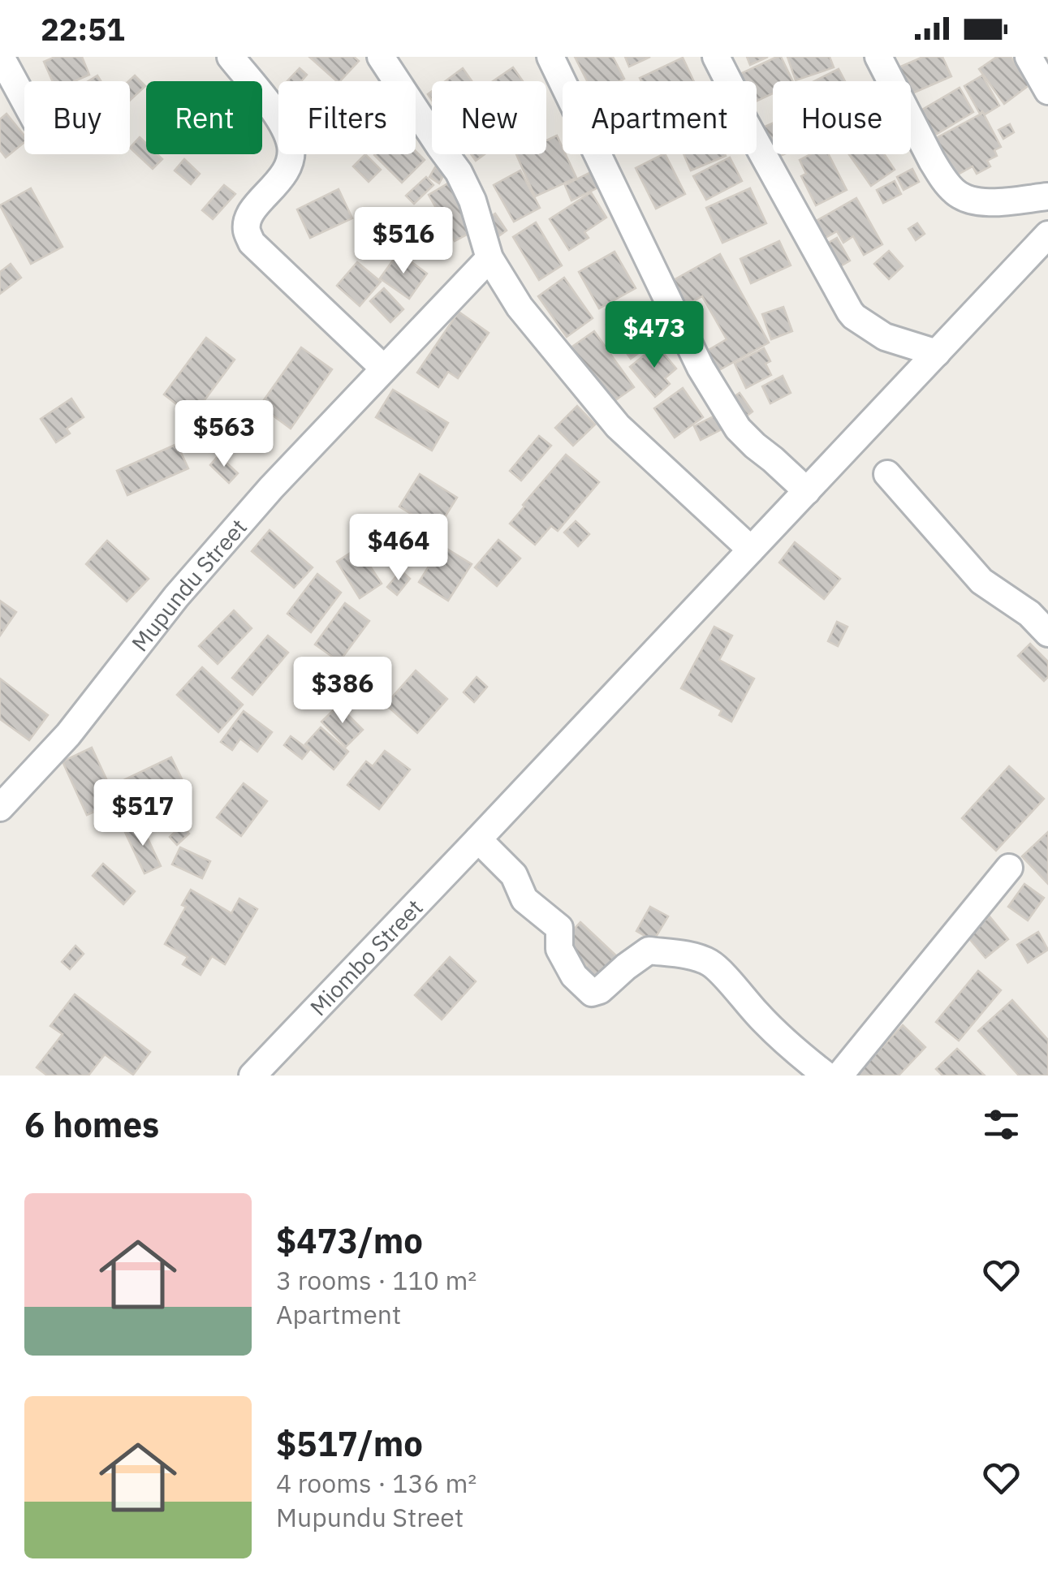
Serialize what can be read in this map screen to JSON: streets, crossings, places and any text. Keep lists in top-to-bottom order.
{
  "streets": {
    "street": ["Mupundu Street", "Miombo Street"]
  },
  "page": {
    "status": "22:51",
    "chip": [
      "Buy",
      "Rent",
      "Filters",
      "New",
      "Apartment",
      "House"
    ],
    "price": [
      "$516",
      "$473",
      "$563",
      "$464",
      "$386",
      "$517"
    ],
    "heading": "6 homes",
    "list": [
      {
        "name": "$473/mo",
        "note": "3 rooms · 110 m² · Apartment"
      },
      {
        "name": "$517/mo",
        "note": "4 rooms · 136 m² · Mupundu Street"
      }
    ]
  }
}
